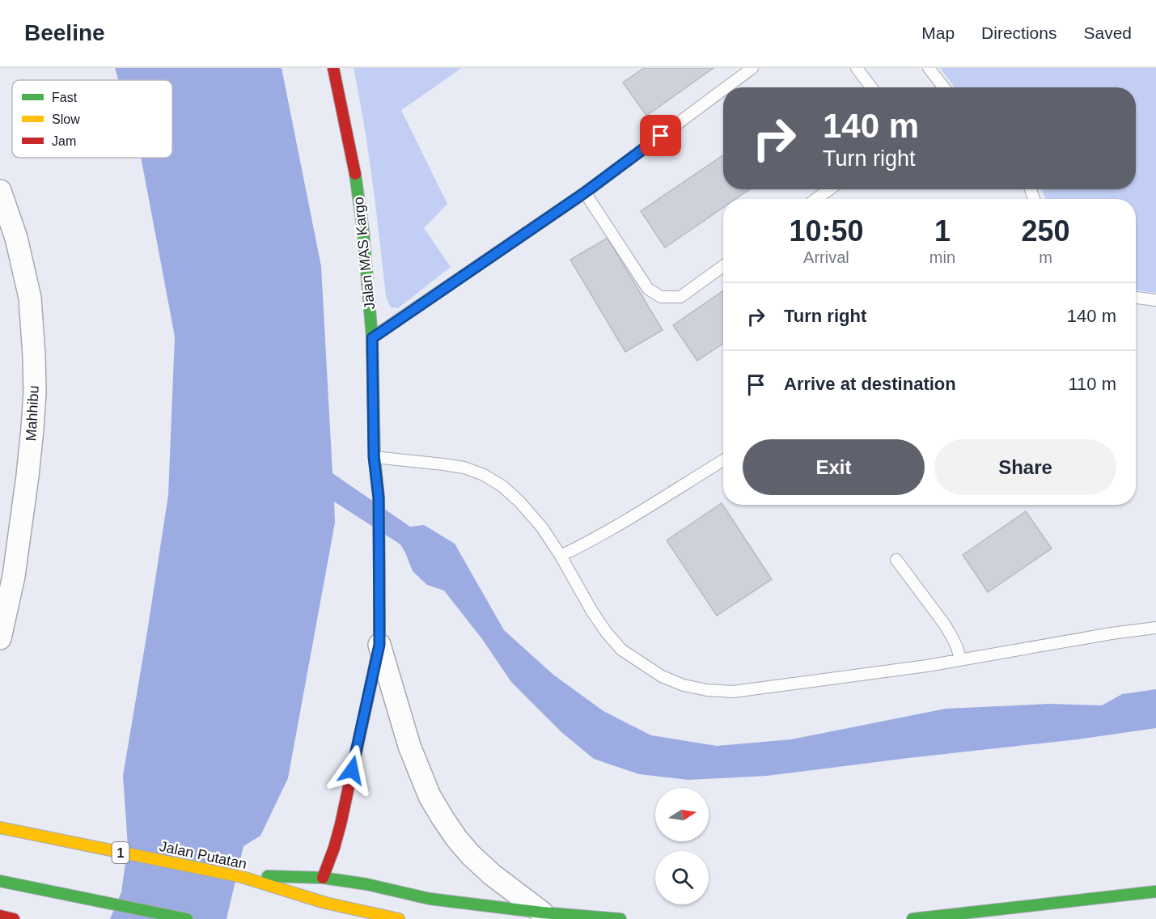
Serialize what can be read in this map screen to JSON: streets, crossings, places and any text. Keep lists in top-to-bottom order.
{
  "streets": {
    "main road": ["Jalan MAS Kargo", "1", "Jalan Putatan"],
    "street": ["Mahhibu"]
  },
  "legend": ["Fast", "Slow", "Jam"],
  "north": "right",
  "page": {
    "header": "Beeline",
    "nav": ["Map", "Directions", "Saved"],
    "turn": ["140 m", "Turn right"],
    "eta": [
      "10:50",
      "Arrival",
      "1",
      "min",
      "250",
      "m"
    ],
    "list": [
      {
        "name": "Turn right",
        "value": "140 m"
      },
      {
        "name": "Arrive at destination",
        "value": "110 m"
      }
    ],
    "buttons": ["Exit", "Share"]
  }
}
